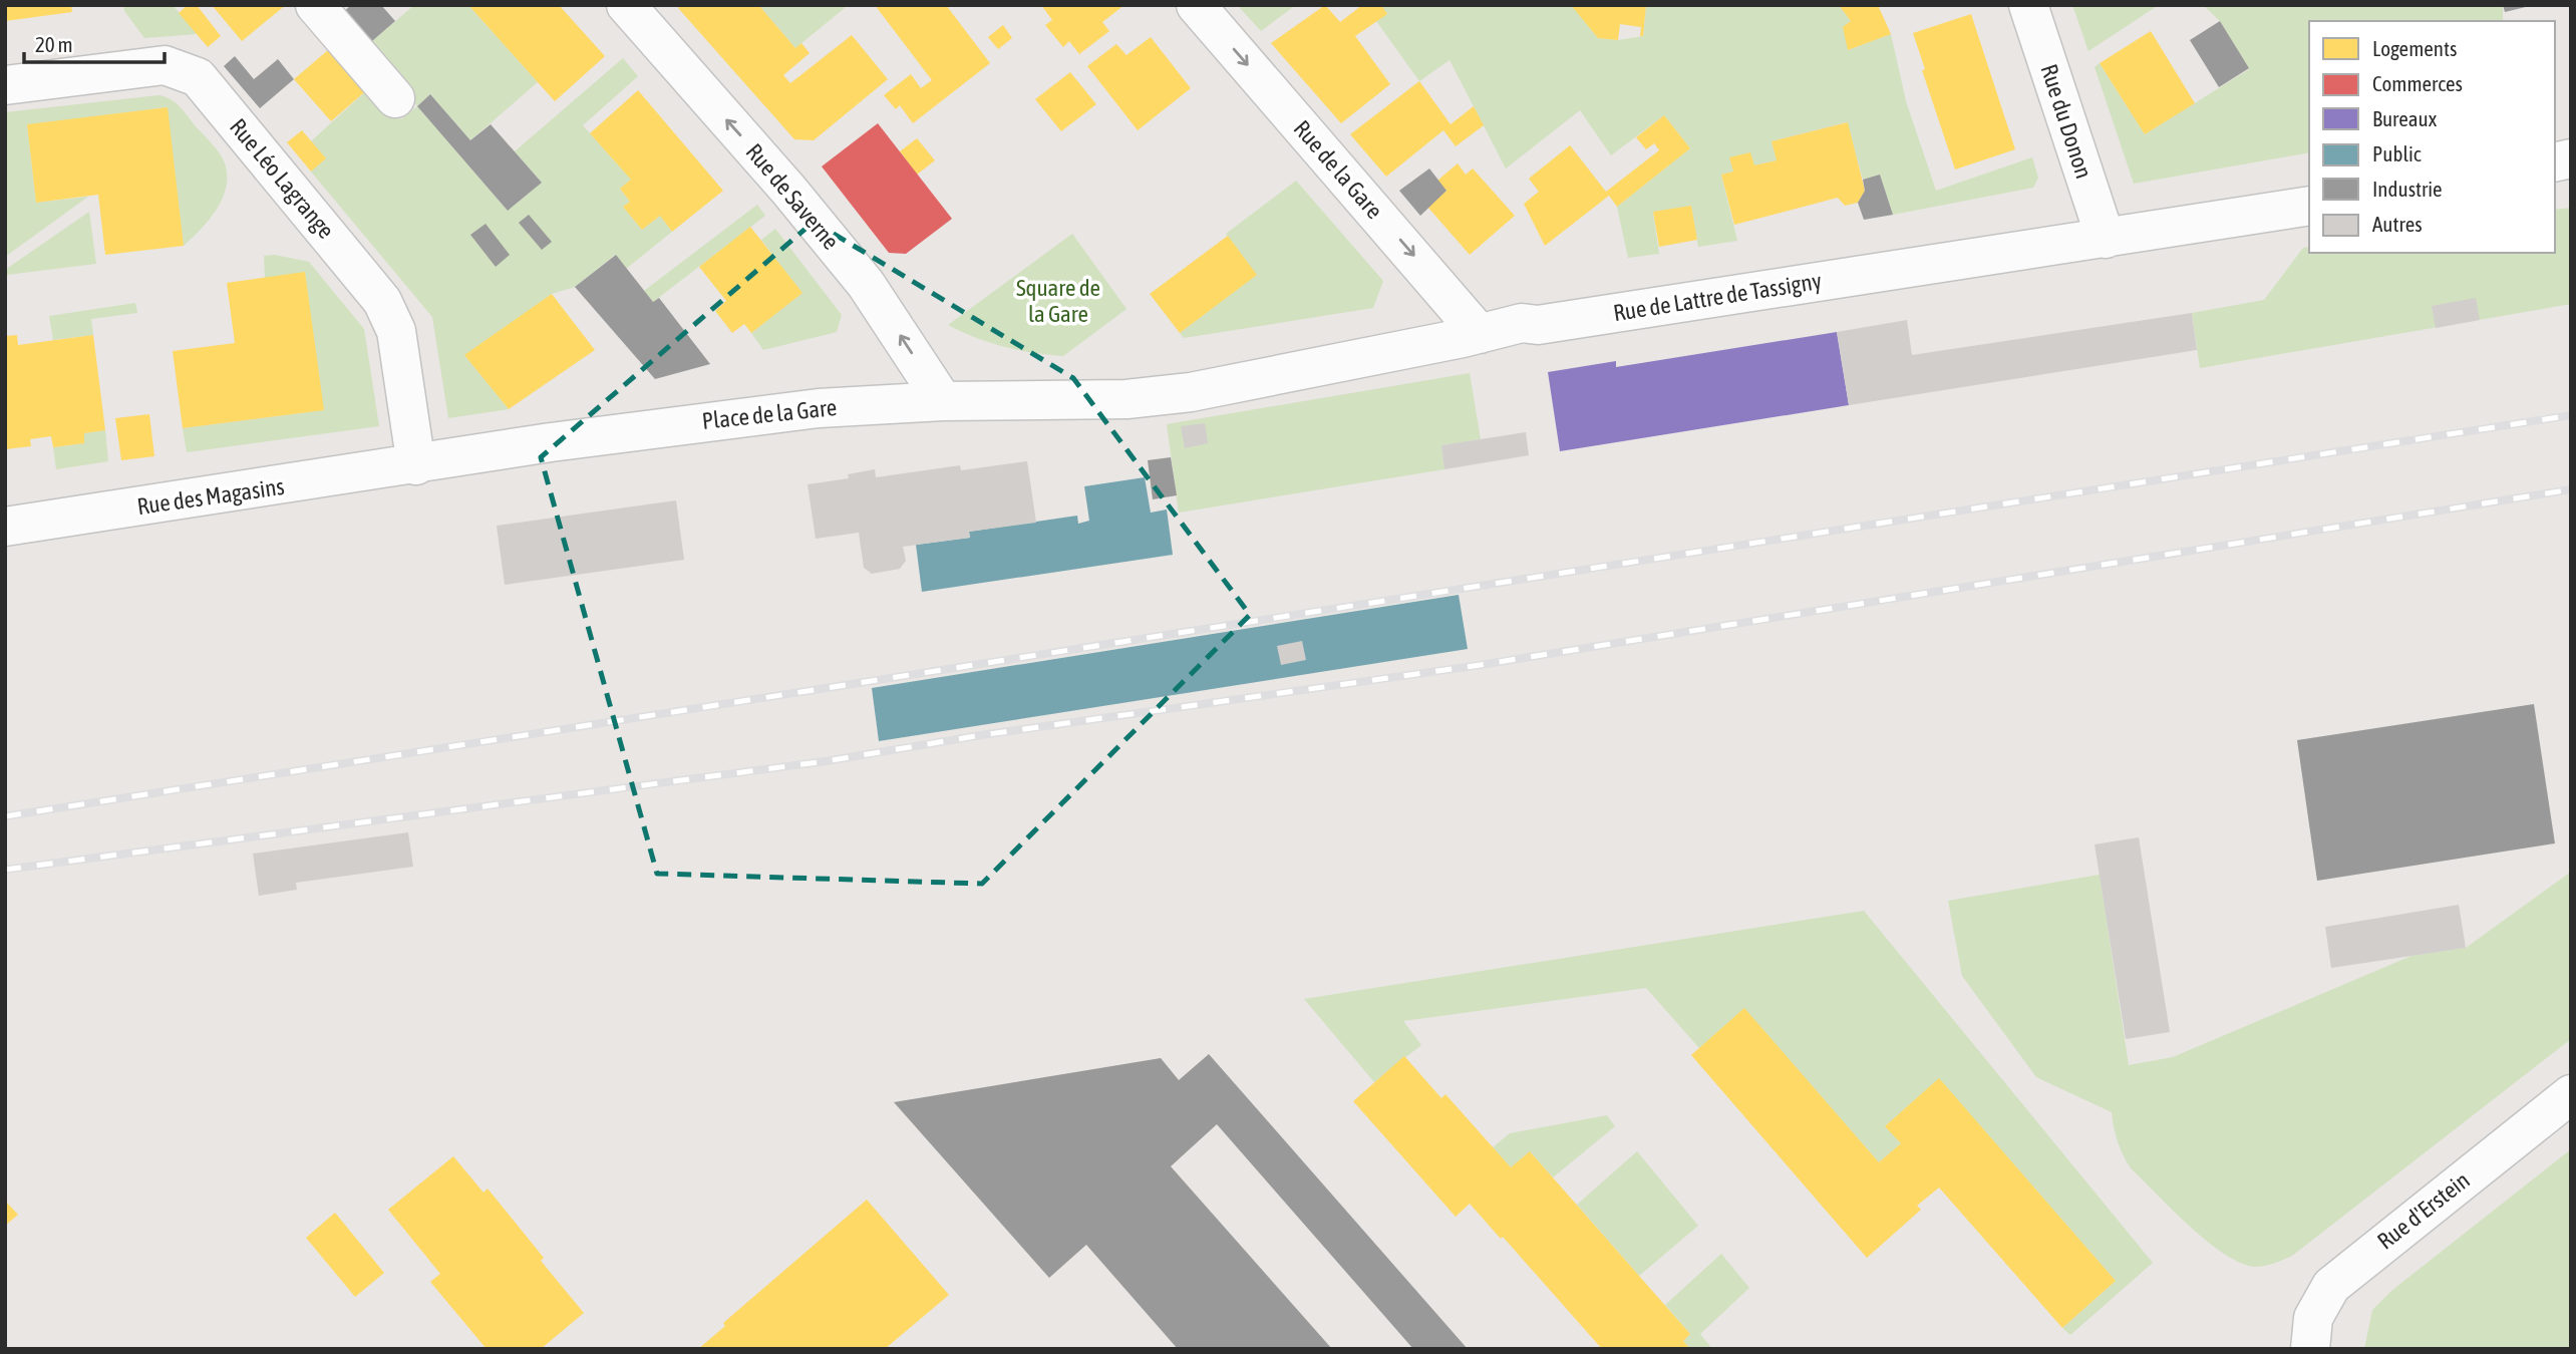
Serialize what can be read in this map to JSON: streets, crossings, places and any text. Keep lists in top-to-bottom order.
{
  "streets": {
    "street": [
      "Rue du Donon",
      "Rue de la Gare",
      "Rue Léo Lagrange",
      "Rue de Saverne",
      "Rue de Lattre de Tassigny",
      "Place de la Gare",
      "Rue des Magasins",
      "Rue d'Erstein"
    ]
  },
  "crossings": [
    ["Rue du Donon", "Rue de Lattre de Tassigny"],
    ["Rue de la Gare", "Rue de Lattre de Tassigny"],
    ["Rue Léo Lagrange", "Place de la Gare"],
    ["Rue Léo Lagrange", "Rue des Magasins"],
    ["Rue de Saverne", "Place de la Gare"],
    ["Rue de Lattre de Tassigny", "Place de la Gare"],
    ["Place de la Gare", "Rue des Magasins"]
  ],
  "one_way": ["Rue de la Gare", "Rue de Saverne"],
  "parks": ["Square de la Gare"],
  "legend": [
    "Logements",
    "Commerces",
    "Bureaux",
    "Public",
    "Industrie",
    "Autres"
  ],
  "scale_bar": "20 m"
}
